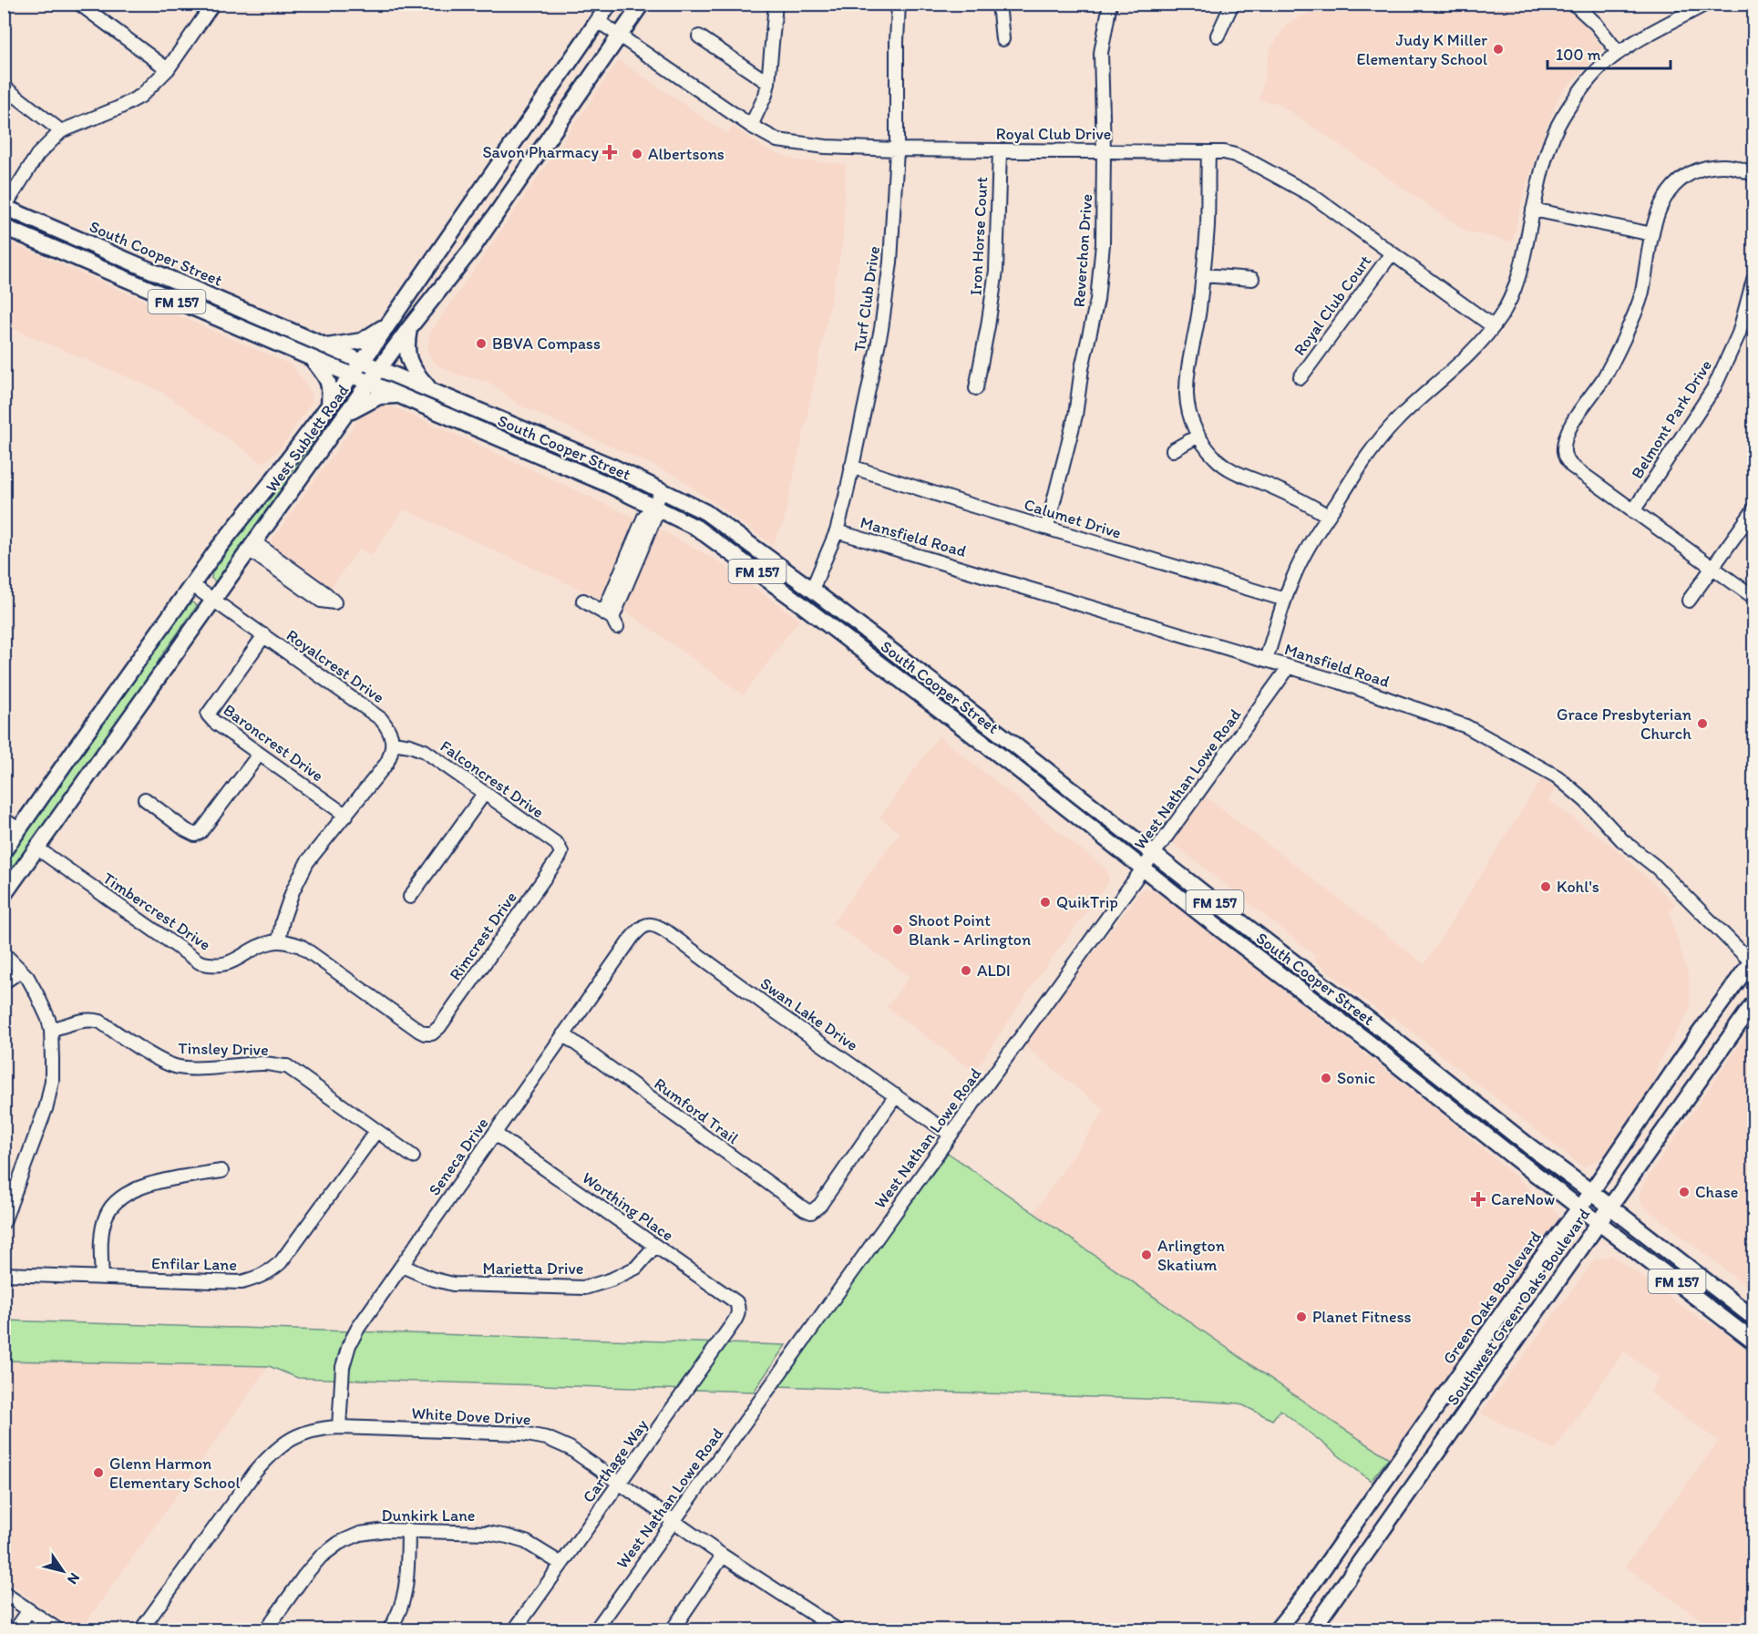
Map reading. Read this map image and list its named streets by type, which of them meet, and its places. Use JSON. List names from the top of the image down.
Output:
{
  "streets": {
    "main road": [
      "South Cooper Street",
      "FM 157",
      "West Sublett Road",
      "Green Oaks Boulevard",
      "Southwest Green Oaks Boulevard"
    ],
    "street": [
      "Royal Club Drive",
      "Iron Horse Court",
      "Reverchon Drive",
      "Turf Club Drive",
      "Royal Club Court",
      "Belmont Park Drive",
      "Calumet Drive",
      "Mansfield Road",
      "Royalcrest Drive",
      "Baroncrest Drive",
      "Falconcrest Drive",
      "West Nathan Lowe Road",
      "Timbercrest Drive",
      "Rimcrest Drive",
      "Swan Lake Drive",
      "Tinsley Drive",
      "Rumford Trail",
      "Seneca Drive",
      "Worthing Place",
      "Enfilar Lane",
      "Marietta Drive",
      "White Dove Drive",
      "Carthage Way",
      "Dunkirk Lane"
    ]
  },
  "crossings": [
    ["Royal Club Drive", "Iron Horse Court"],
    ["Royal Club Drive", "Reverchon Drive"],
    ["Royal Club Drive", "Turf Club Drive"],
    ["Royal Club Drive", "Royal Club Court"],
    ["Royal Club Drive", "West Sublett Road"],
    ["Reverchon Drive", "Calumet Drive"],
    ["South Cooper Street", "Turf Club Drive"],
    ["South Cooper Street", "West Sublett Road"],
    ["South Cooper Street", "West Nathan Lowe Road"],
    ["South Cooper Street", "Green Oaks Boulevard"],
    ["South Cooper Street", "Southwest Green Oaks Boulevard"],
    ["Turf Club Drive", "Calumet Drive"],
    ["Turf Club Drive", "Mansfield Road"],
    ["West Sublett Road", "Royalcrest Drive"],
    ["West Sublett Road", "Timbercrest Drive"],
    ["Mansfield Road", "West Nathan Lowe Road"],
    ["Mansfield Road", "Green Oaks Boulevard"],
    ["Royalcrest Drive", "Baroncrest Drive"],
    ["Royalcrest Drive", "Falconcrest Drive"],
    ["Falconcrest Drive", "Rimcrest Drive"],
    ["West Nathan Lowe Road", "Swan Lake Drive"],
    ["West Nathan Lowe Road", "White Dove Drive"],
    ["Timbercrest Drive", "Rimcrest Drive"],
    ["Swan Lake Drive", "Rumford Trail"],
    ["Swan Lake Drive", "Seneca Drive"],
    ["Tinsley Drive", "Enfilar Lane"],
    ["Rumford Trail", "Seneca Drive"],
    ["Seneca Drive", "Worthing Place"],
    ["Seneca Drive", "Marietta Drive"],
    ["Seneca Drive", "White Dove Drive"],
    ["Worthing Place", "Marietta Drive"],
    ["Worthing Place", "Carthage Way"],
    ["White Dove Drive", "Carthage Way"],
    ["Carthage Way", "Dunkirk Lane"]
  ],
  "places": {
    "other": [
      "Judy K Miller Elementary School",
      "Albertsons",
      "BBVA Compass",
      "Grace Presbyterian Church",
      "Kohl's",
      "QuikTrip",
      "Shoot Point Blank - Arlington",
      "ALDI",
      "Sonic",
      "Chase",
      "Arlington Skatium",
      "Planet Fitness",
      "Glenn Harmon Elementary School"
    ],
    "health": ["Savon Pharmacy", "CareNow"]
  },
  "scale_bar": "100 m",
  "north": "bottom right"
}
